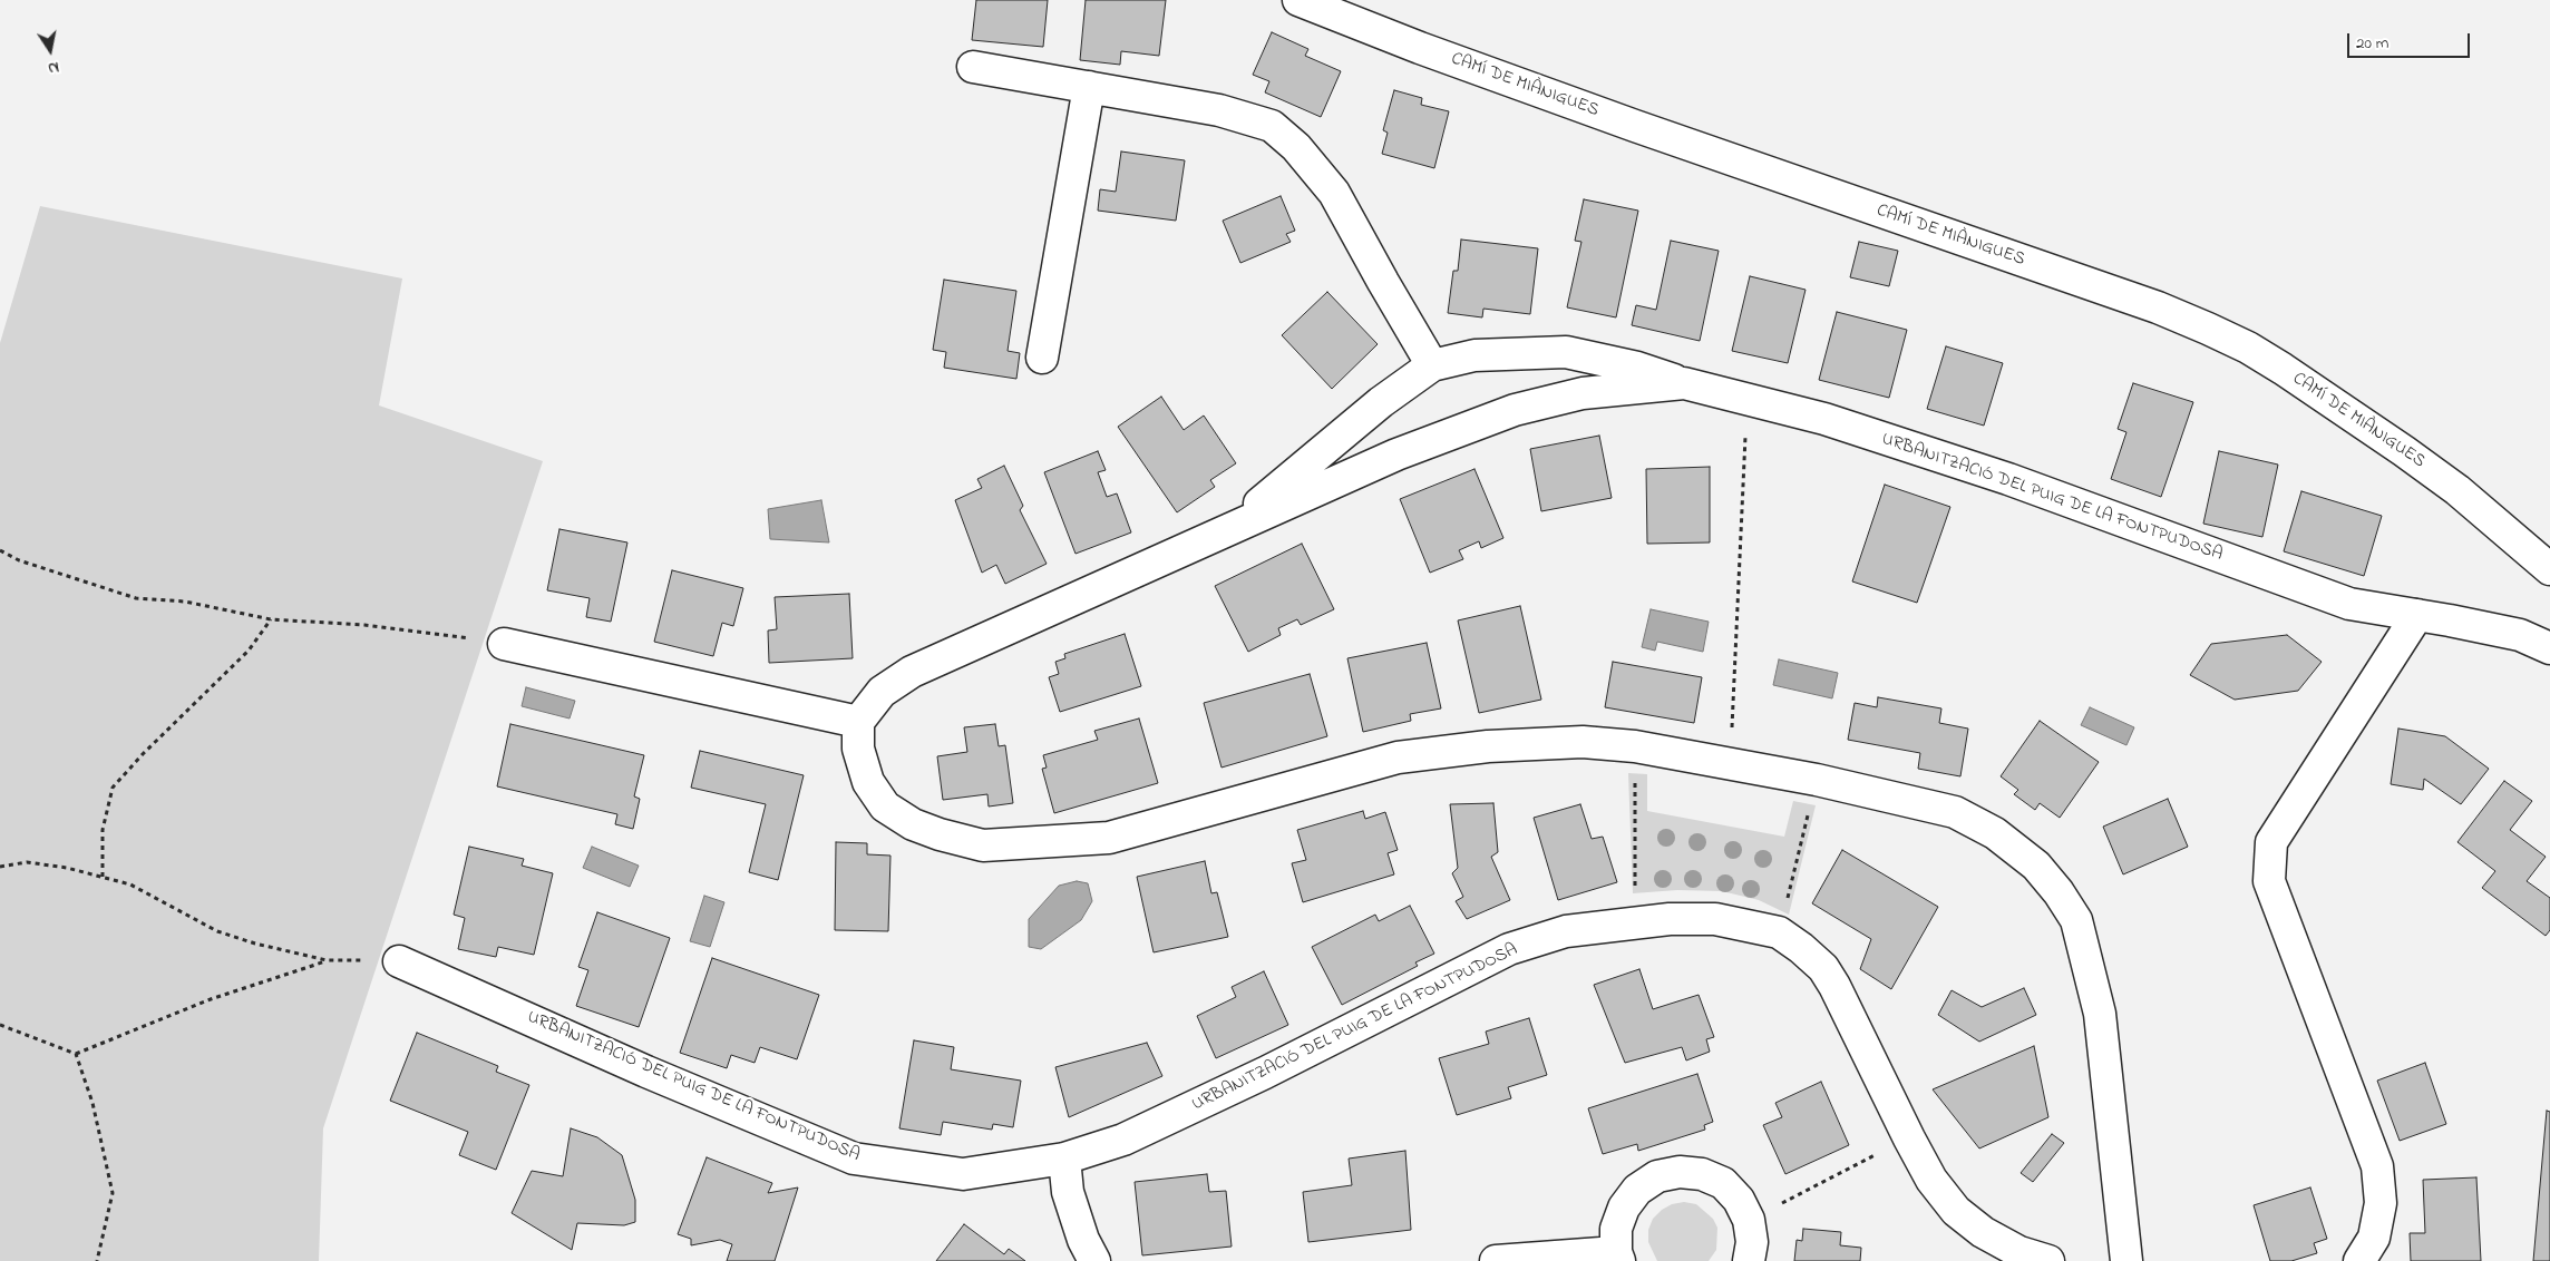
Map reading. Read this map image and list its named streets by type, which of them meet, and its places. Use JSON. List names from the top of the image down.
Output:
{
  "streets": {
    "street": ["CAMÍ DE MIÀNIGUES", "URBANITZACIÓ DEL PUIG DE LA FONTPUDOSA"]
  },
  "scale_bar": "20 m",
  "north": "bottom"
}
